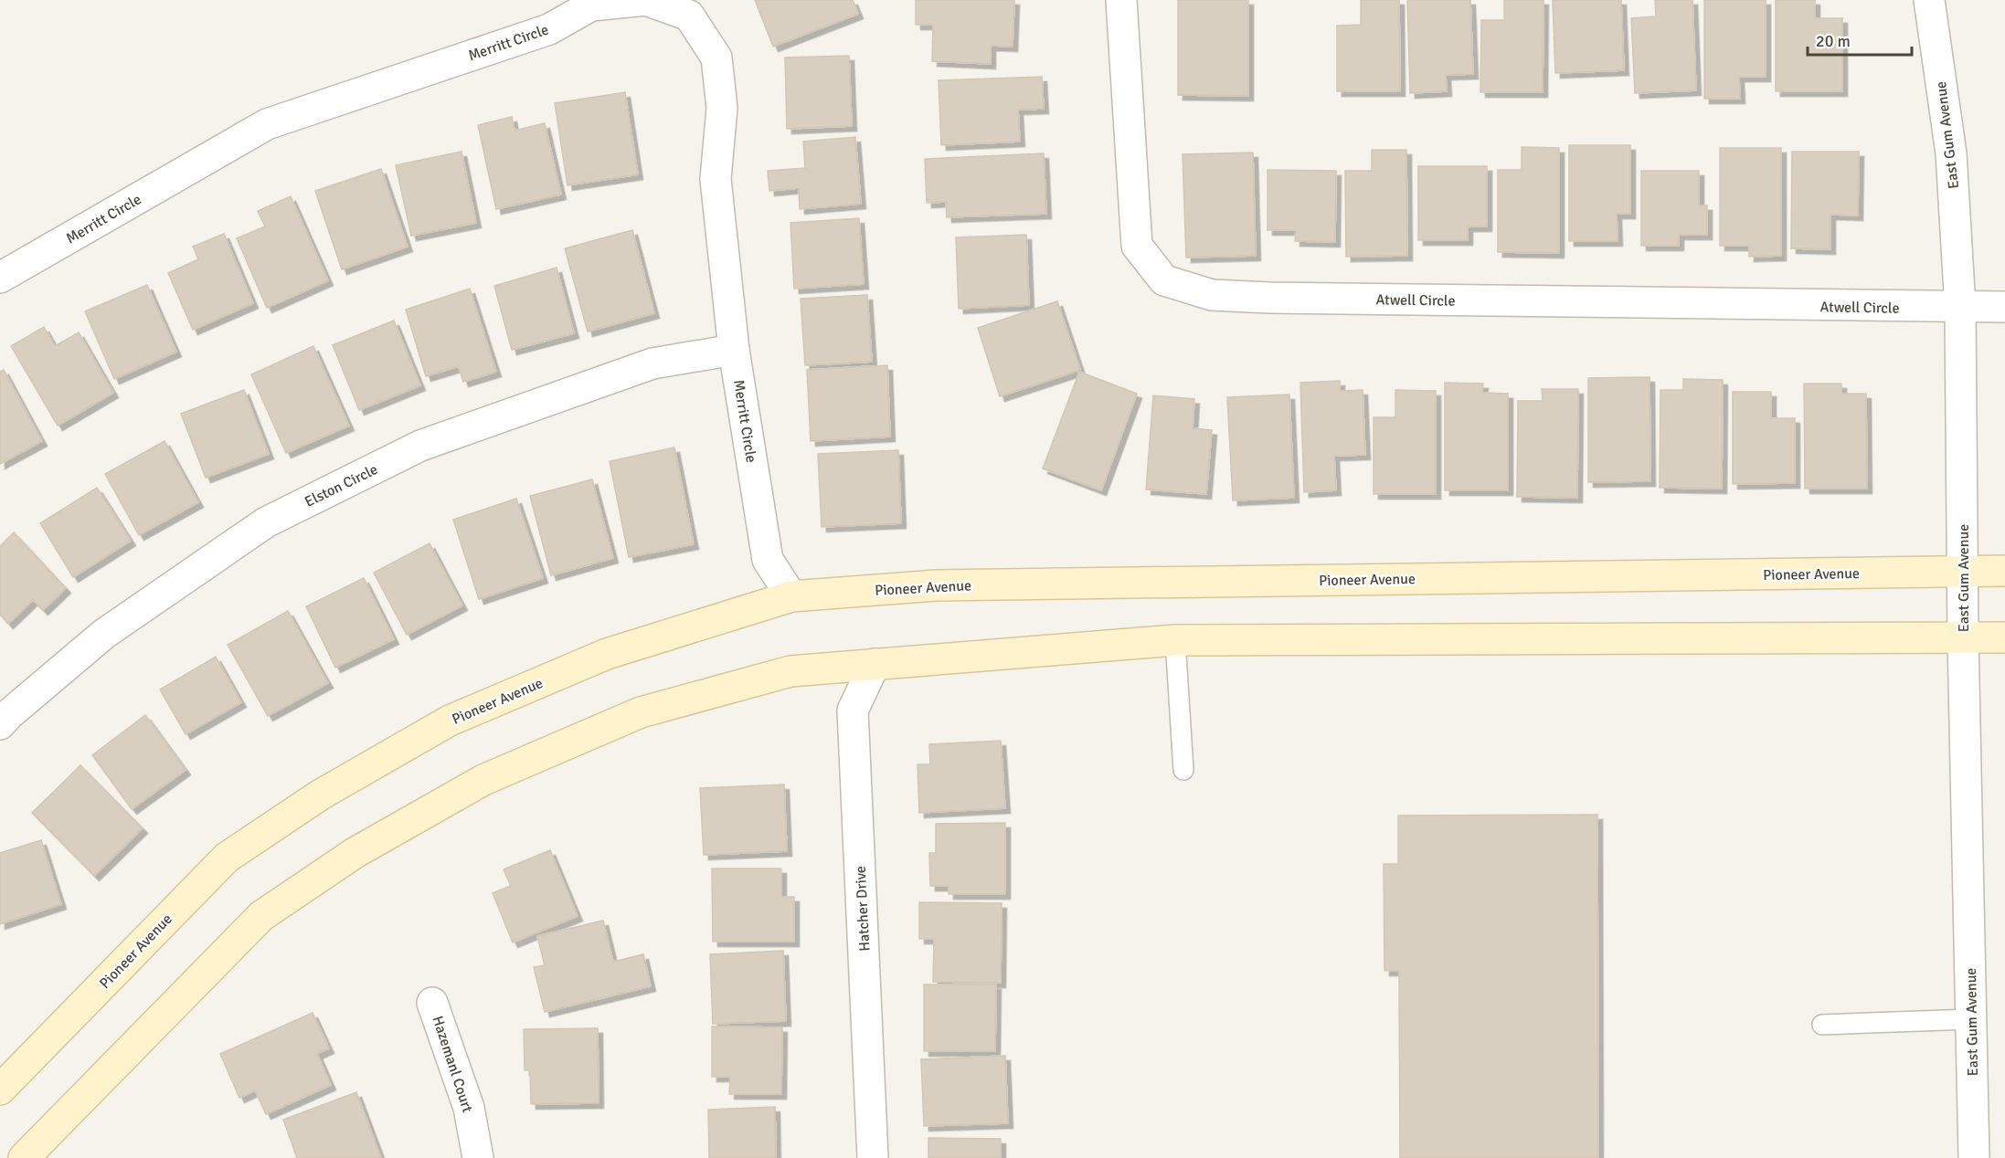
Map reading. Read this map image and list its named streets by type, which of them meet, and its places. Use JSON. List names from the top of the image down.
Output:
{
  "streets": {
    "main road": ["Pioneer Avenue"],
    "street": [
      "Merritt Circle",
      "East Gum Avenue",
      "Atwell Circle",
      "Elston Circle",
      "Hatcher Drive",
      "Hazemanl Court"
    ]
  },
  "crossings": [
    ["Merritt Circle", "Elston Circle"],
    ["Merritt Circle", "Pioneer Avenue"],
    ["East Gum Avenue", "Atwell Circle"],
    ["East Gum Avenue", "Pioneer Avenue"]
  ],
  "scale_bar": "20 m"
}
